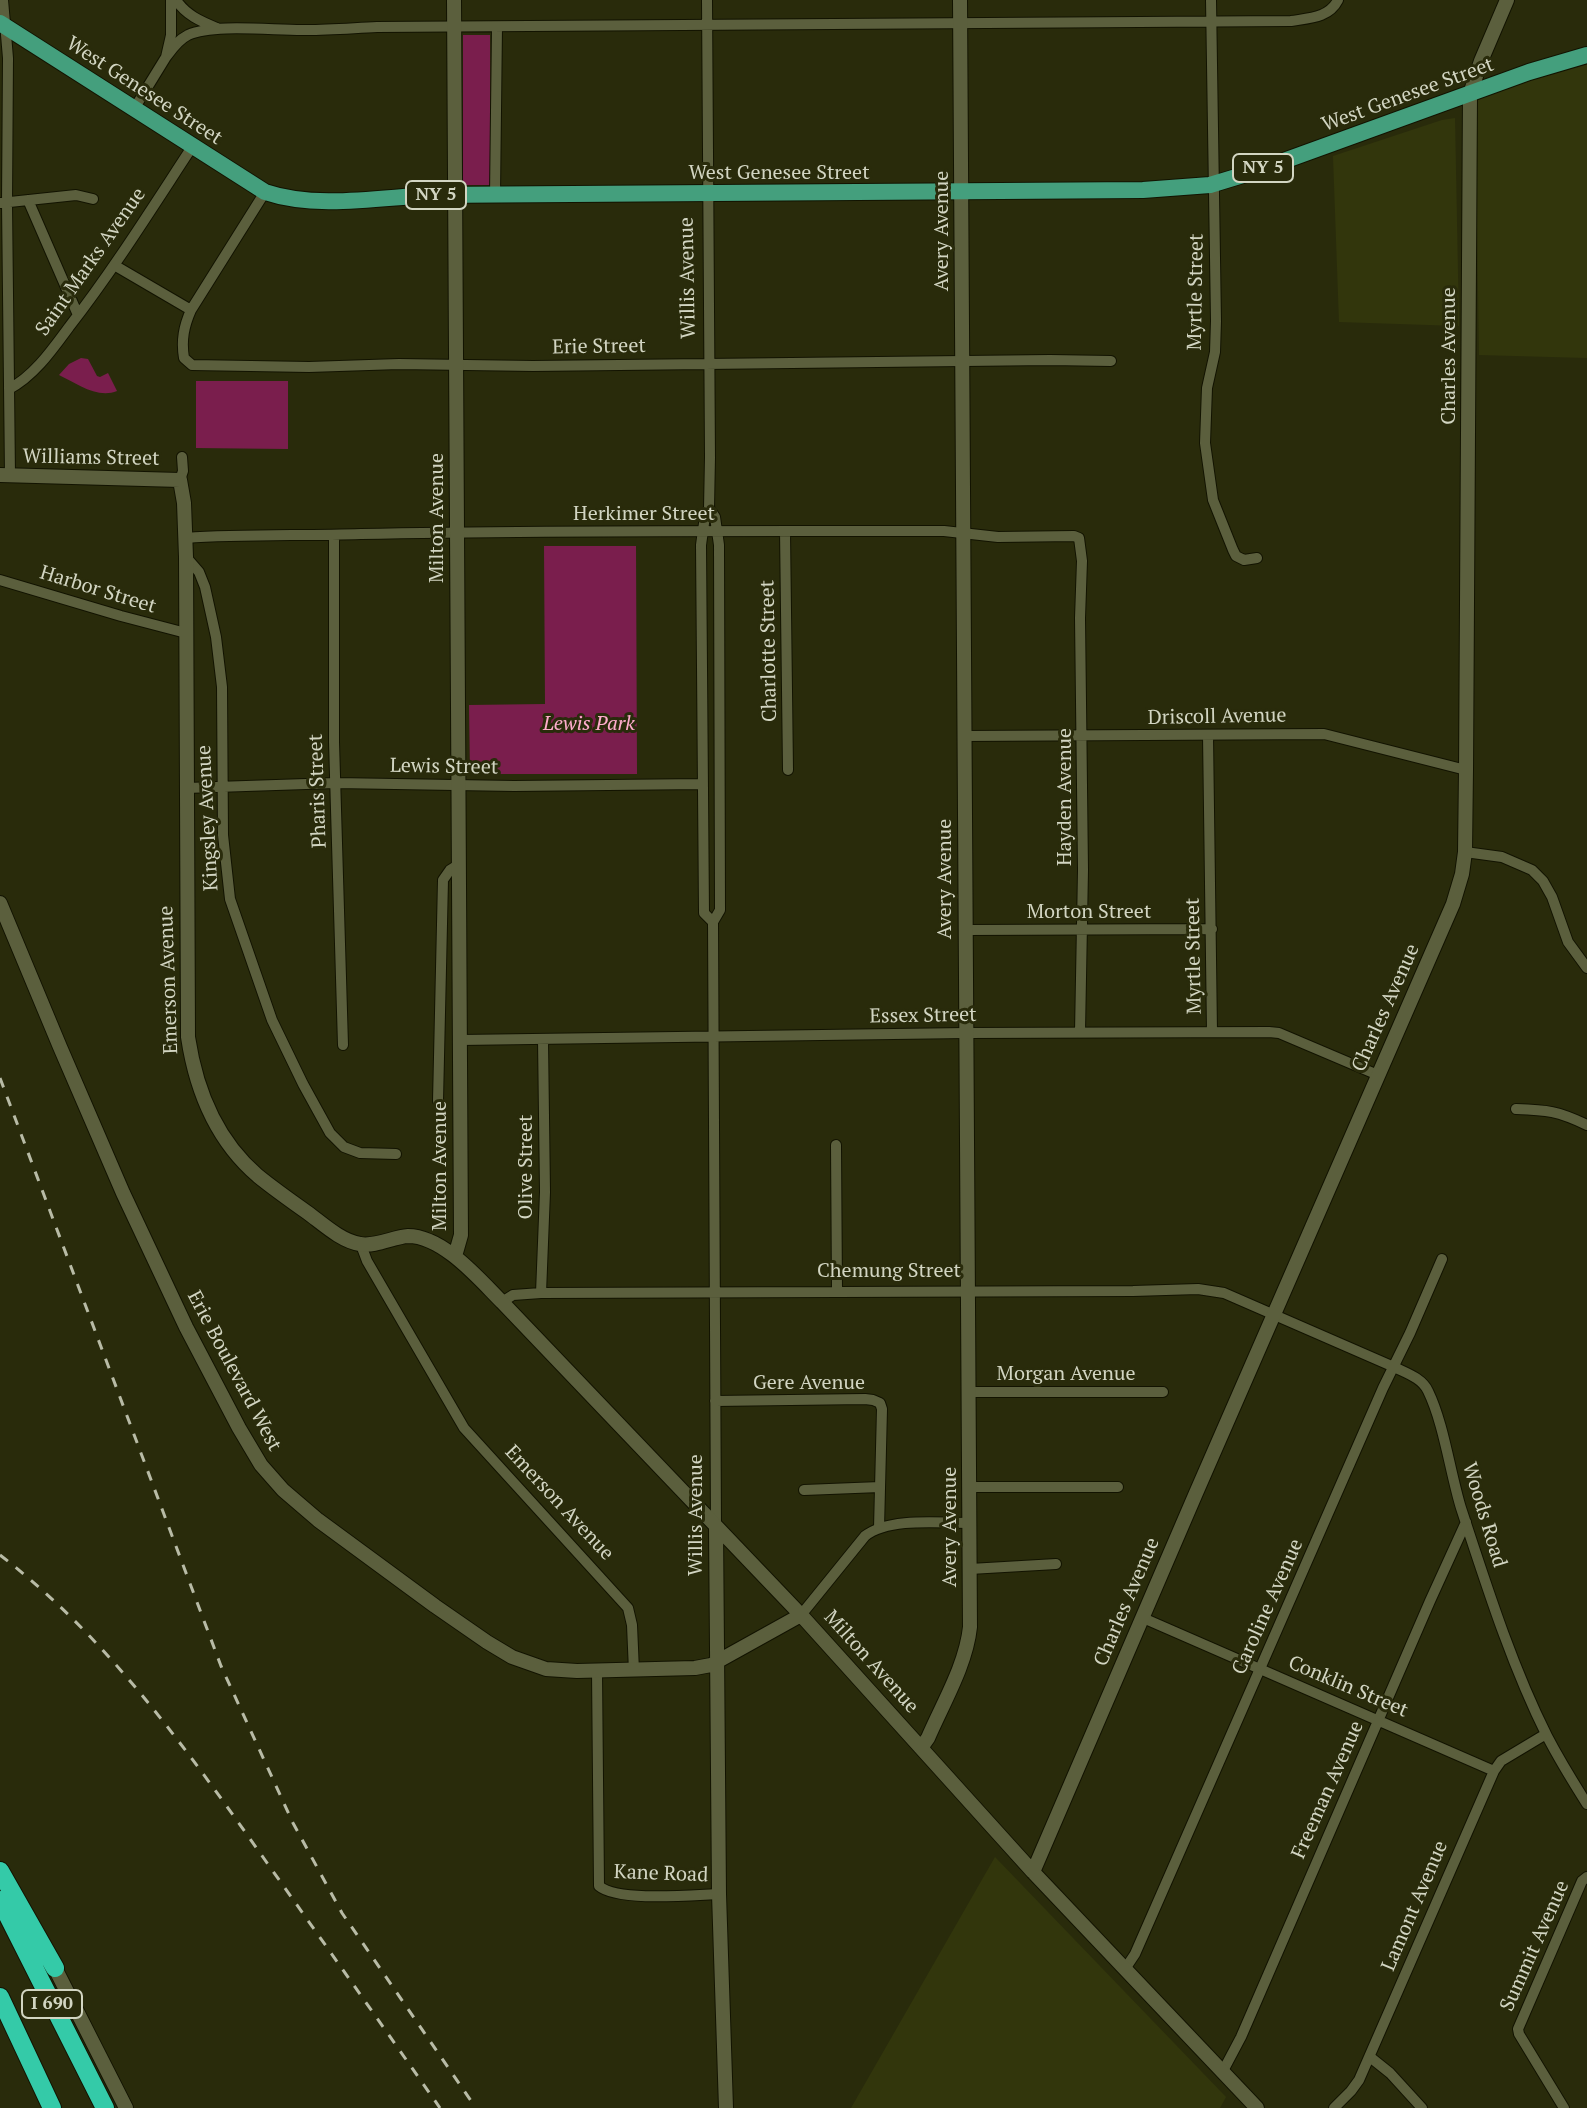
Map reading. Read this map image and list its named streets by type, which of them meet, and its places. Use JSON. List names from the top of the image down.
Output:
{
  "streets": {
    "highway": ["I 690"],
    "main road": ["West Genesee Street", "NY 5"],
    "street": [
      "Avery Avenue",
      "Saint Marks Avenue",
      "Willis Avenue",
      "Myrtle Street",
      "Erie Street",
      "Charles Avenue",
      "Williams Street",
      "Herkimer Street",
      "Milton Avenue",
      "Harbor Street",
      "Charlotte Street",
      "Driscoll Avenue",
      "Lewis Street",
      "Pharis Street",
      "Hayden Avenue",
      "Kingsley Avenue",
      "Morton Street",
      "Emerson Avenue",
      "Essex Street",
      "Olive Street",
      "Chemung Street",
      "Erie Boulevard West",
      "Morgan Avenue",
      "Gere Avenue",
      "Woods Road",
      "Caroline Avenue",
      "Conklin Street",
      "Freeman Avenue",
      "Kane Road",
      "Lamont Avenue",
      "Summit Avenue"
    ]
  },
  "crossings": [
    ["West Genesee Street", "Avery Avenue"],
    ["West Genesee Street", "Saint Marks Avenue"],
    ["West Genesee Street", "Willis Avenue"],
    ["West Genesee Street", "Myrtle Street"],
    ["West Genesee Street", "Charles Avenue"],
    ["West Genesee Street", "Milton Avenue"],
    ["Avery Avenue", "Erie Street"],
    ["Avery Avenue", "Herkimer Street"],
    ["Avery Avenue", "Milton Avenue"],
    ["Avery Avenue", "Driscoll Avenue"],
    ["Avery Avenue", "Morton Street"],
    ["Avery Avenue", "Essex Street"],
    ["Avery Avenue", "Chemung Street"],
    ["Avery Avenue", "Morgan Avenue"],
    ["Willis Avenue", "Erie Street"],
    ["Willis Avenue", "Herkimer Street"],
    ["Willis Avenue", "Milton Avenue"],
    ["Willis Avenue", "Lewis Street"],
    ["Willis Avenue", "Essex Street"],
    ["Willis Avenue", "Chemung Street"],
    ["Willis Avenue", "Erie Boulevard West"],
    ["Willis Avenue", "Gere Avenue"],
    ["Willis Avenue", "Kane Road"],
    ["Myrtle Street", "Driscoll Avenue"],
    ["Myrtle Street", "Morton Street"],
    ["Myrtle Street", "Essex Street"],
    ["Erie Street", "Milton Avenue"],
    ["Charles Avenue", "Milton Avenue"],
    ["Charles Avenue", "Driscoll Avenue"],
    ["Charles Avenue", "Essex Street"],
    ["Charles Avenue", "Chemung Street"],
    ["Charles Avenue", "Woods Road"],
    ["Charles Avenue", "Conklin Street"],
    ["Williams Street", "Emerson Avenue"],
    ["Herkimer Street", "Milton Avenue"],
    ["Herkimer Street", "Charlotte Street"],
    ["Herkimer Street", "Pharis Street"],
    ["Herkimer Street", "Hayden Avenue"],
    ["Herkimer Street", "Emerson Avenue"],
    ["Milton Avenue", "Lewis Street"],
    ["Milton Avenue", "Essex Street"],
    ["Milton Avenue", "Chemung Street"],
    ["Milton Avenue", "Erie Boulevard West"],
    ["Milton Avenue", "Caroline Avenue"],
    ["Milton Avenue", "Freeman Avenue"],
    ["Harbor Street", "Emerson Avenue"],
    ["Driscoll Avenue", "Hayden Avenue"],
    ["Lewis Street", "Pharis Street"],
    ["Lewis Street", "Kingsley Avenue"],
    ["Lewis Street", "Emerson Avenue"],
    ["Hayden Avenue", "Morton Street"],
    ["Hayden Avenue", "Essex Street"],
    ["Kingsley Avenue", "Emerson Avenue"],
    ["Emerson Avenue", "Erie Boulevard West"],
    ["Essex Street", "Olive Street"],
    ["Olive Street", "Chemung Street"],
    ["Chemung Street", "Woods Road"],
    ["Erie Boulevard West", "Kane Road"],
    ["Woods Road", "Caroline Avenue"],
    ["Woods Road", "Freeman Avenue"],
    ["Woods Road", "Lamont Avenue"],
    ["Caroline Avenue", "Conklin Street"],
    ["Conklin Street", "Freeman Avenue"],
    ["Conklin Street", "Lamont Avenue"]
  ],
  "parks": ["Lewis Park"]
}
